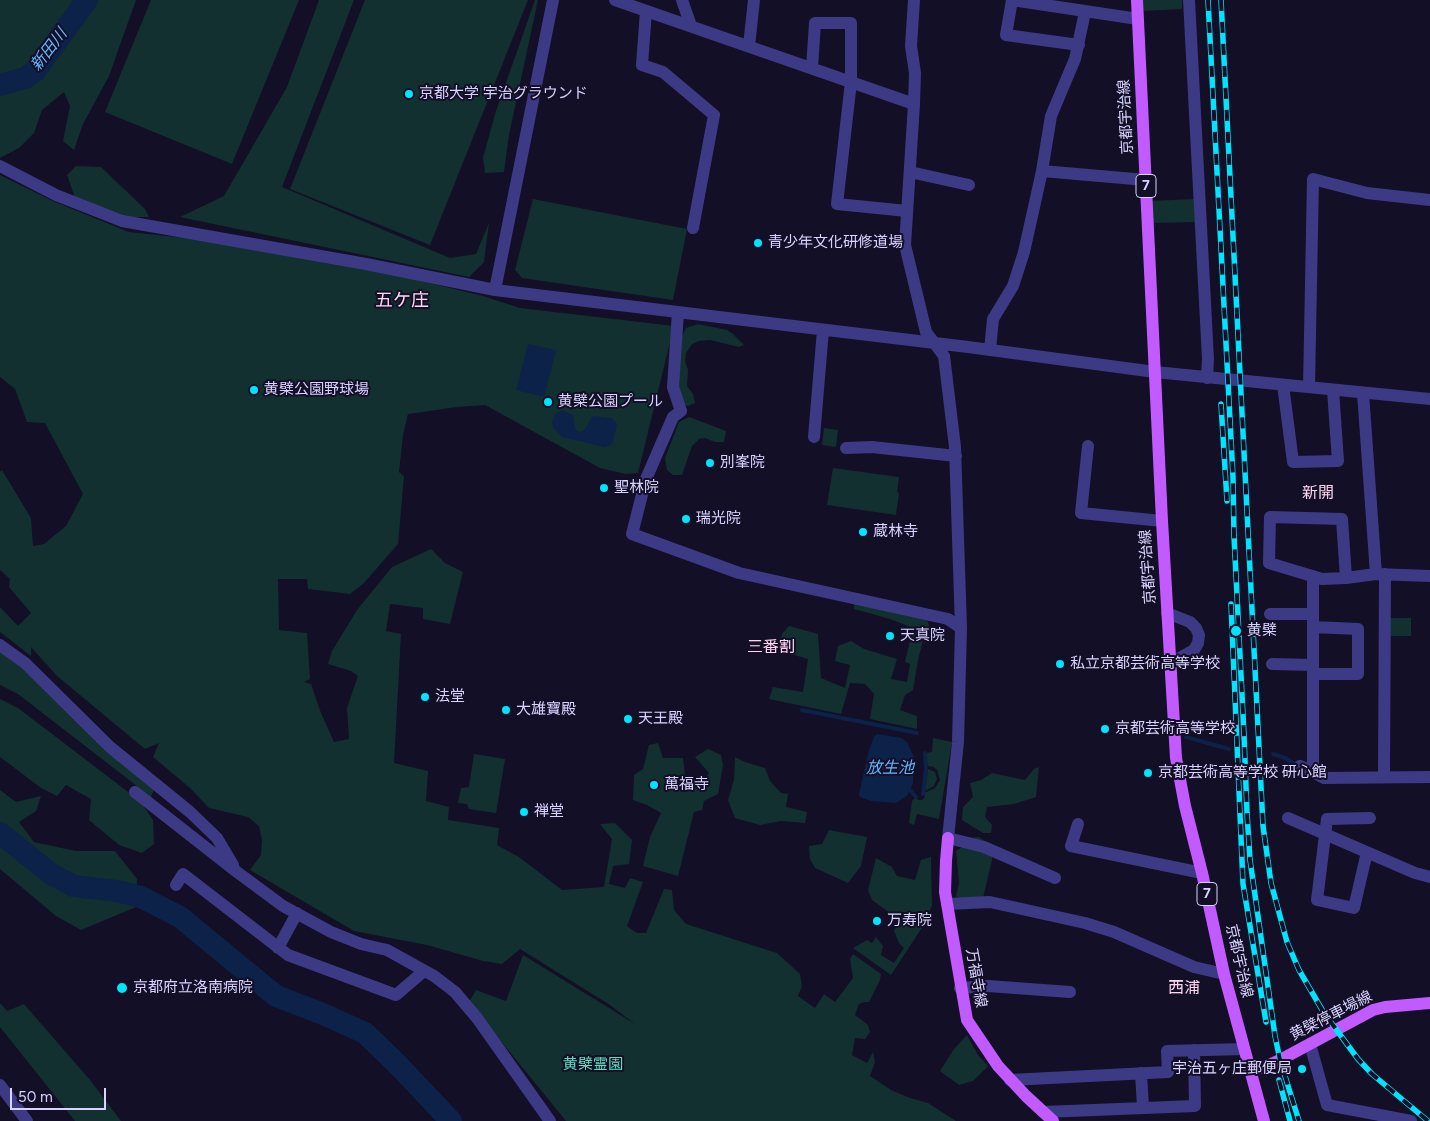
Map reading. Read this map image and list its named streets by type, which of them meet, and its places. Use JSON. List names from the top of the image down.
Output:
{
  "streets": {
    "main road": [
      "京都宇治線",
      "7",
      "万福寺線",
      "黄檗停車場線"
    ]
  },
  "crossings": [
    ["京都宇治線", "黄檗停車場線"]
  ],
  "districts": [
    "五ケ庄",
    "新開",
    "三番割",
    "西浦"
  ],
  "water": ["新田川", "放生池"],
  "parks": ["黄檗霊園"],
  "places": [
    "京都大学 宇治グラウンド",
    "青少年文化研修道場",
    "黄檗公園野球場",
    "黄檗公園プール",
    "別峯院",
    "聖林院",
    "瑞光院",
    "蔵林寺",
    "黄檗",
    "天真院",
    "私立京都芸術高等学校",
    "法堂",
    "大雄寶殿",
    "天王殿",
    "京都芸術高等学校",
    "京都芸術高等学校 研心館",
    "萬福寺",
    "禅堂",
    "万寿院",
    "京都府立洛南病院",
    "宇治五ヶ庄郵便局"
  ],
  "scale_bar": "50 m"
}
